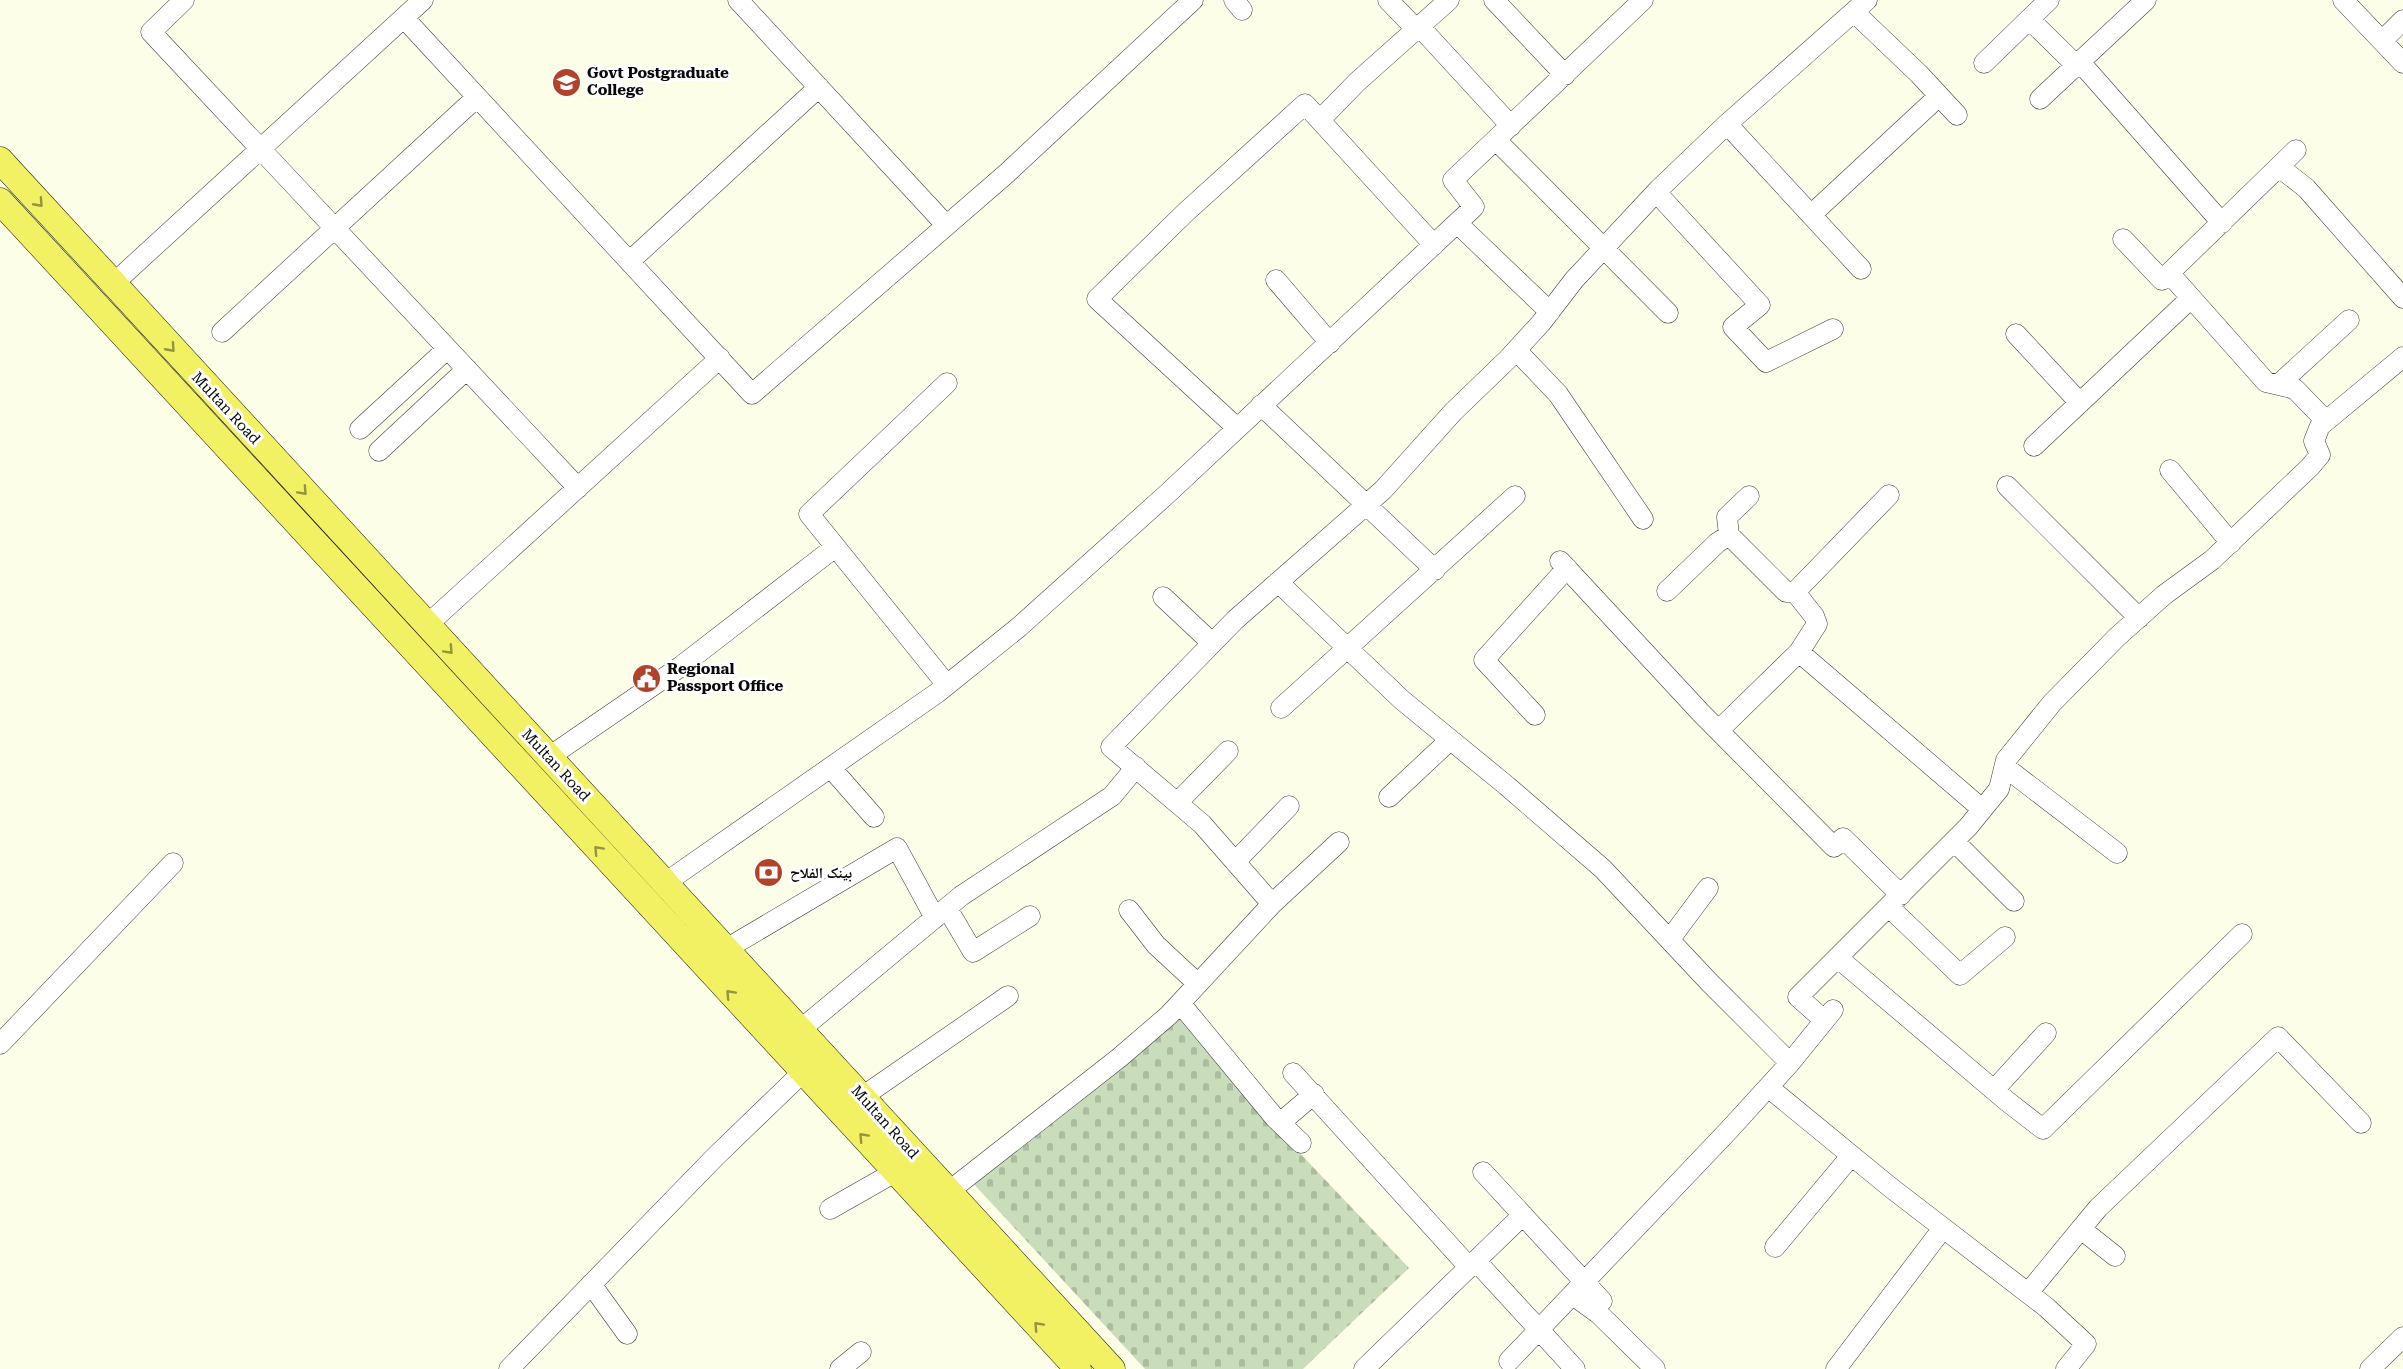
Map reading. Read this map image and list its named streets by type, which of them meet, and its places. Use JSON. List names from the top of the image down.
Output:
{
  "streets": {
    "main road": ["Multan Road"]
  },
  "places": {
    "school or university": ["Govt Postgraduate College"],
    "public building": ["Regional Passport Office"],
    "bank": ["بینک الفلاح"]
  }
}
